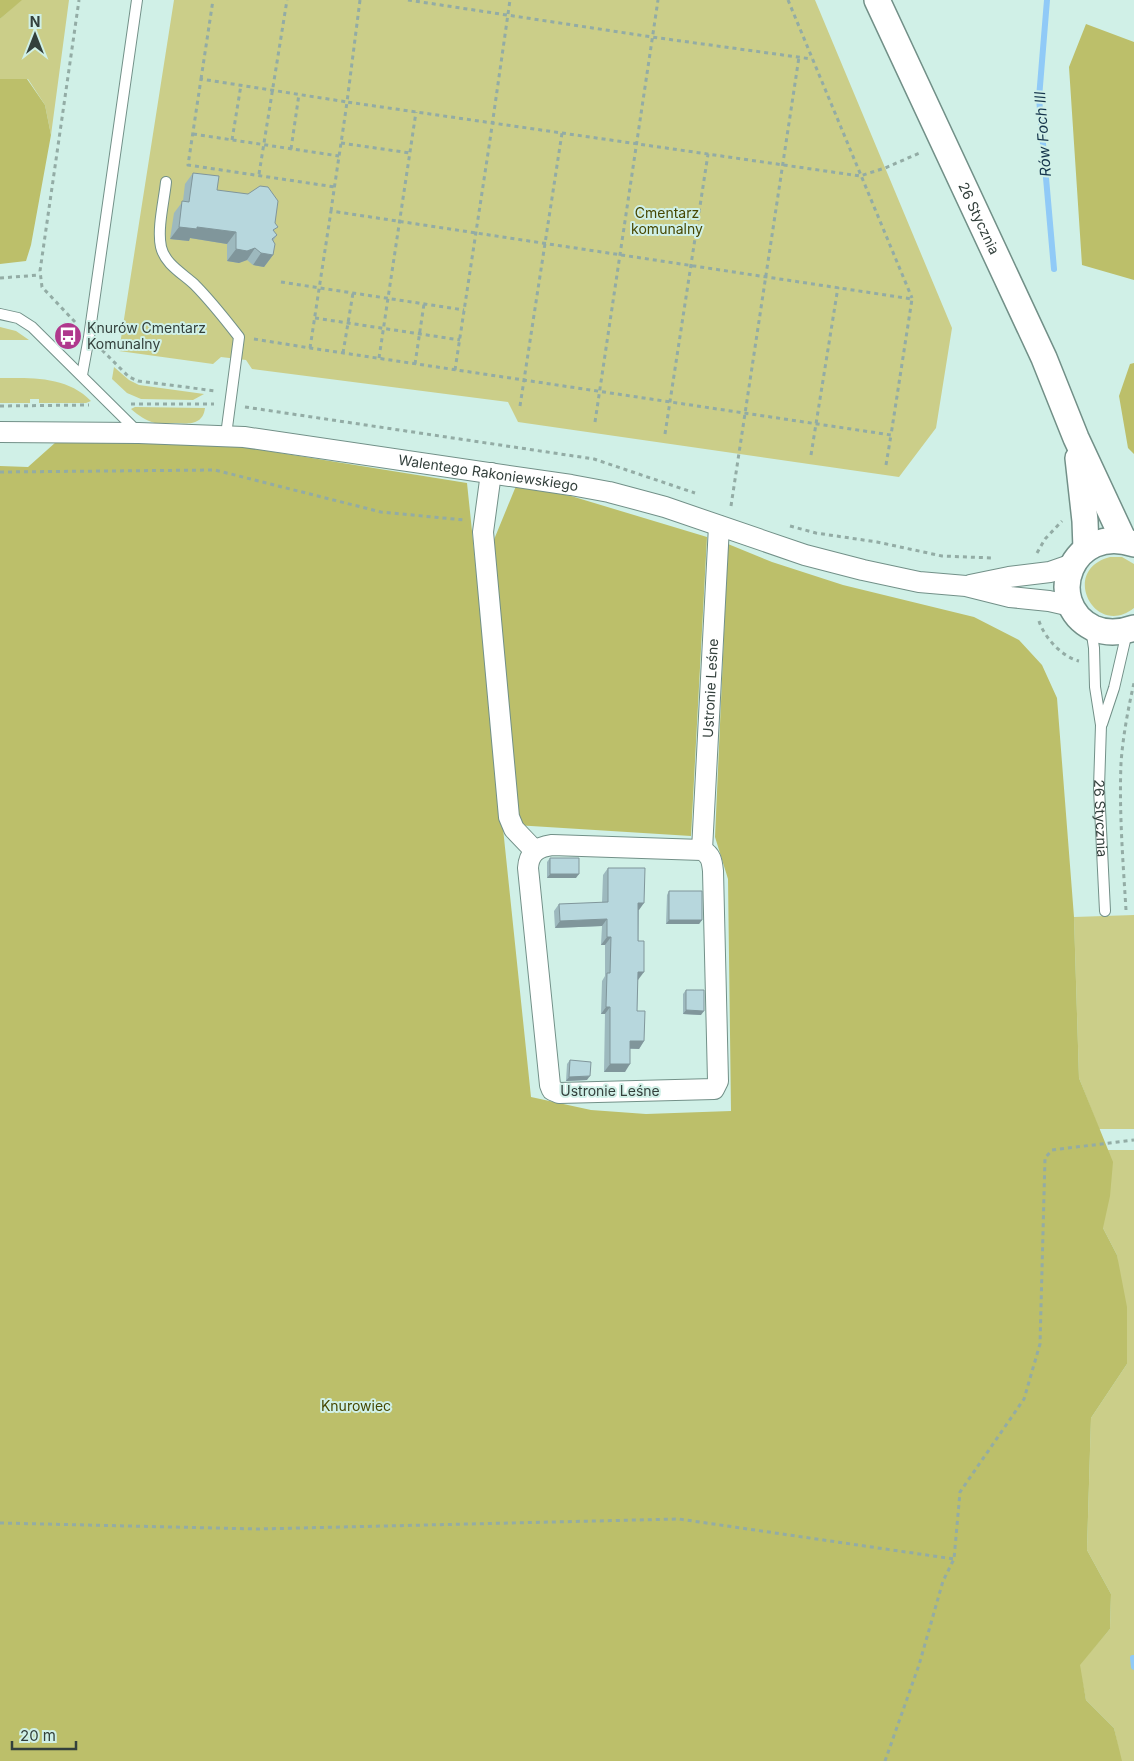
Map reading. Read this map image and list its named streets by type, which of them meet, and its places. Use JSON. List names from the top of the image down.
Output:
{
  "streets": {
    "street": ["26 Stycznia", "Walentego Rakoniewskiego", "Ustronie Leśne"]
  },
  "crossings": [
    ["26 Stycznia", "Walentego Rakoniewskiego"],
    ["Walentego Rakoniewskiego", "Ustronie Leśne"]
  ],
  "water": ["Rów Foch III"],
  "parks": ["Cmentarz komunalny", "Knurowiec"],
  "places": {
    "bus stop": ["Knurów Cmentarz Komunalny"]
  },
  "scale_bar": "20 m",
  "north": "top"
}
